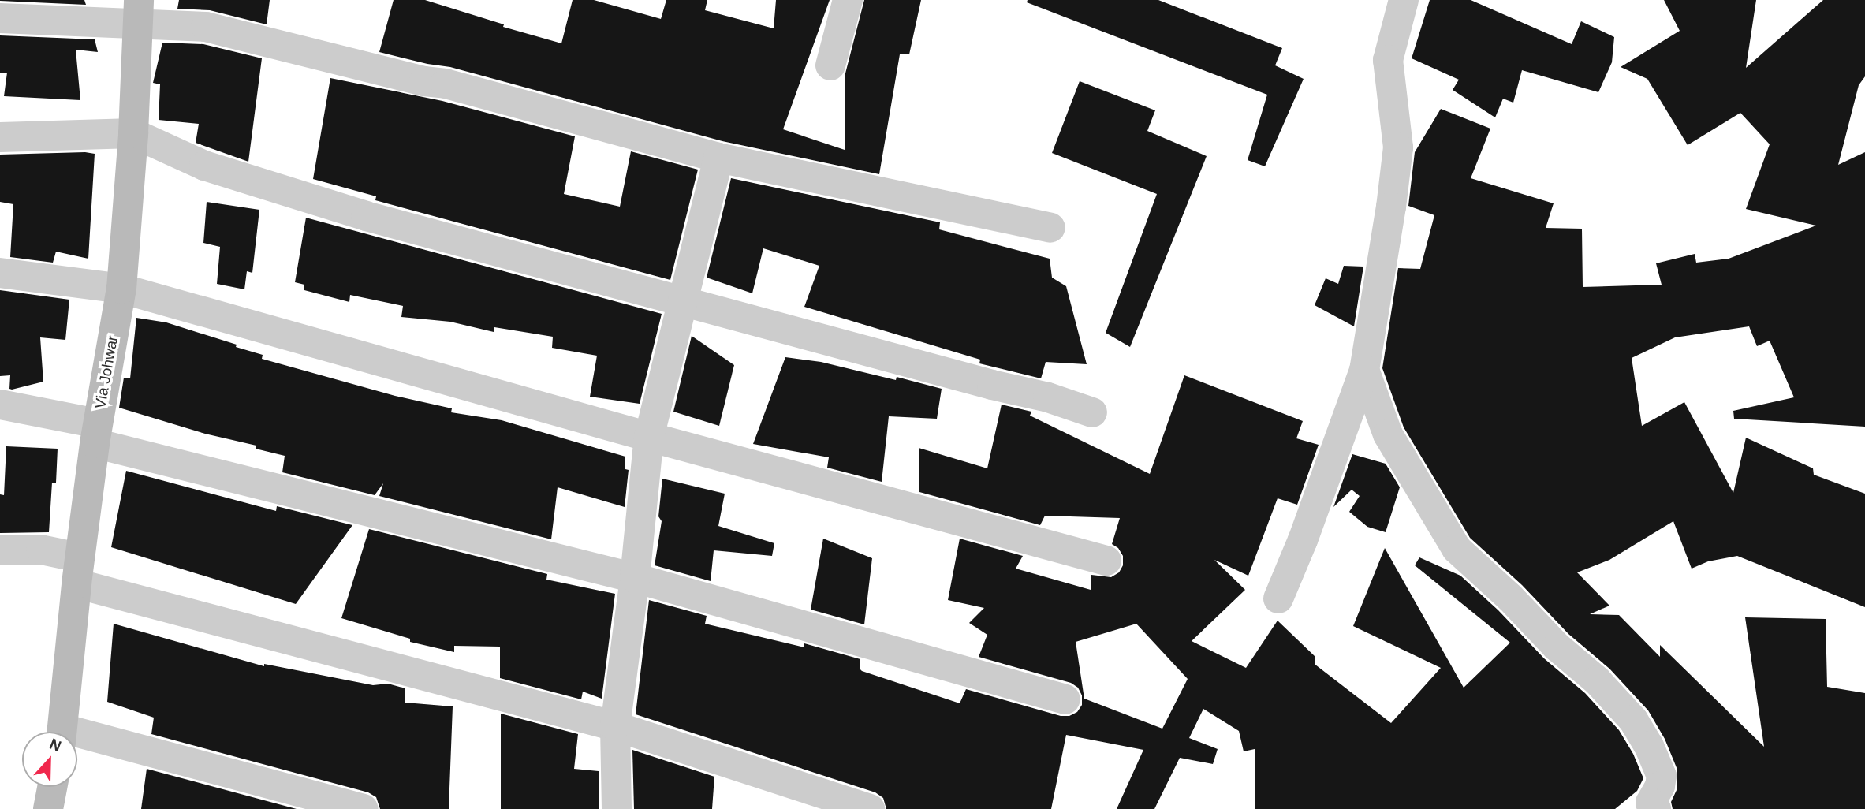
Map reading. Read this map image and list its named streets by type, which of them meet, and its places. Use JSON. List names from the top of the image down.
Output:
{
  "streets": {
    "street": ["Via Johwar"]
  },
  "north": "top"
}
